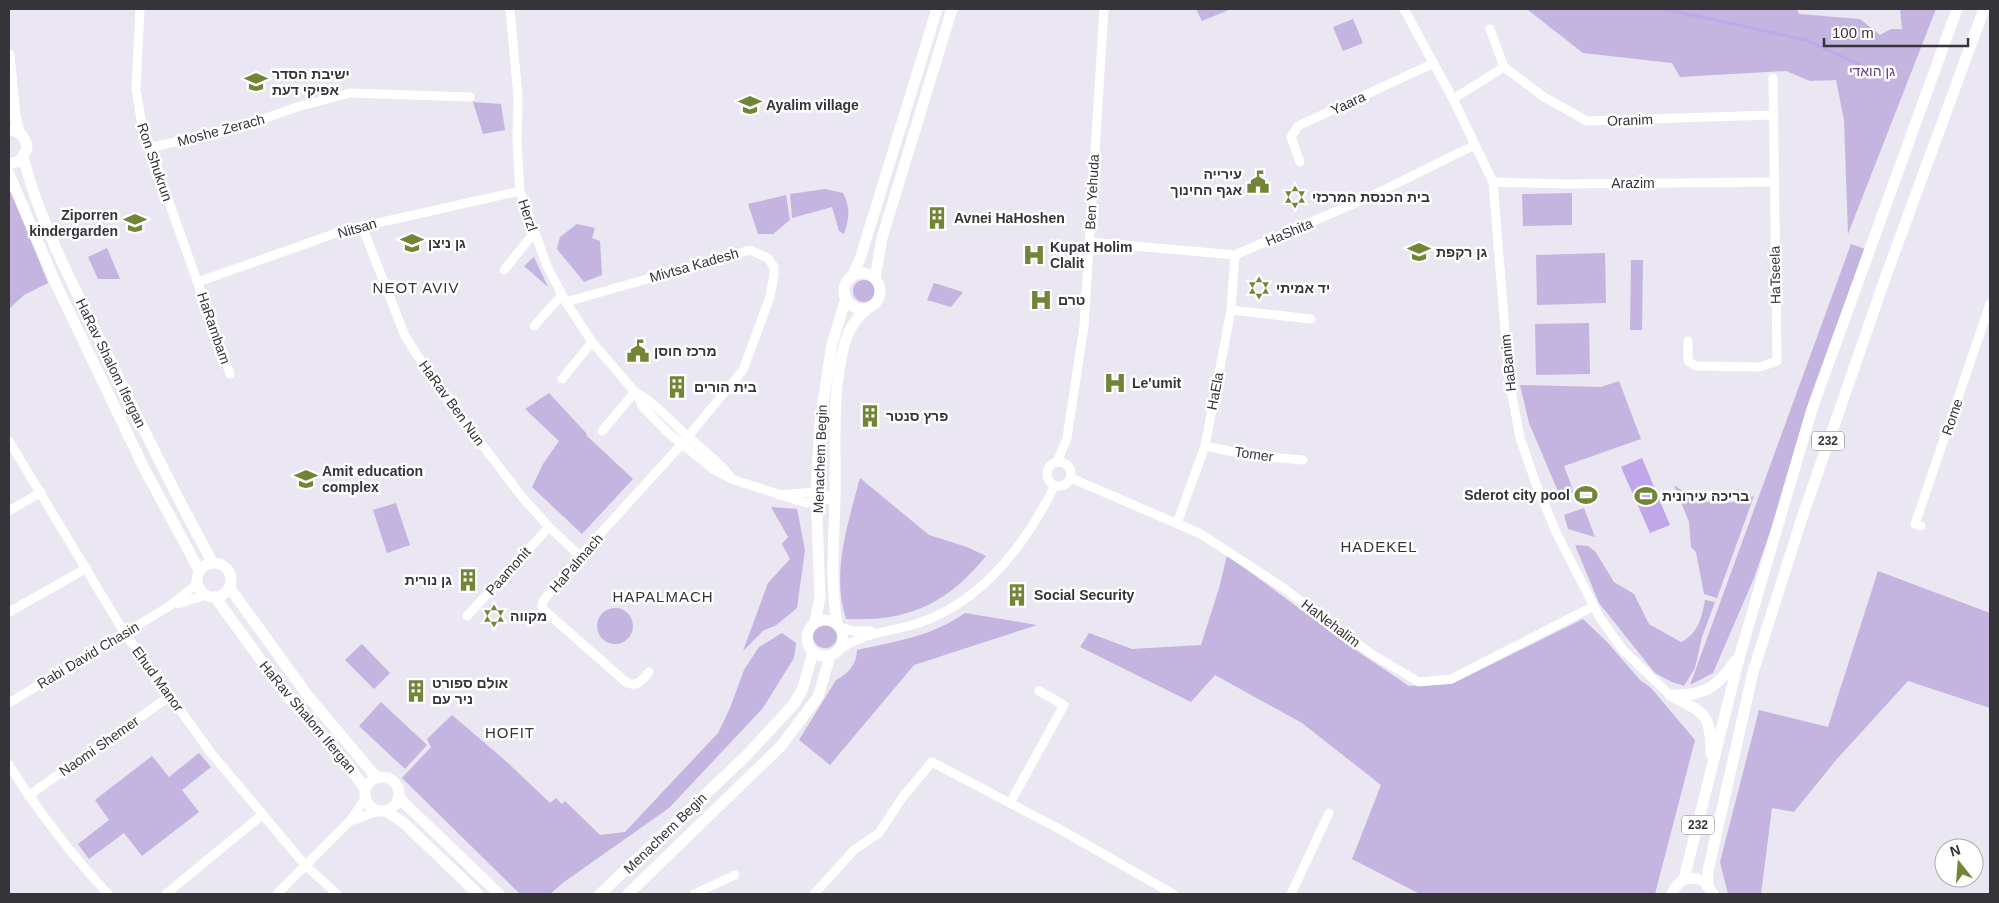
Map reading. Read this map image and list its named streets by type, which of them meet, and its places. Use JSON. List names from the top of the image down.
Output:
{
  "streets": {
    "main road": ["HaRav Shalom Ifergan", "232", "Menachem Begin"],
    "street": [
      "Yaara",
      "Oranim",
      "Moshe Zerach",
      "Ron Shukrun",
      "Arazim",
      "Ben Yehuda",
      "Herzl",
      "Nitsan",
      "HaShita",
      "Mivtsa Kadesh",
      "HaTseela",
      "HaRambam",
      "HaBanim",
      "HaEla",
      "HaRav Ben Nun",
      "Rome",
      "Tomer",
      "HaPalmach",
      "Paamonit",
      "HaNehalim",
      "Rabi David Chasin",
      "Ehud Manor",
      "Naomi Shemer"
    ]
  },
  "crossings": [
    ["Yaara", "HaBanim"],
    ["Oranim", "HaTseela"],
    ["Moshe Zerach", "Ron Shukrun"],
    ["Ron Shukrun", "Nitsan"],
    ["Ron Shukrun", "HaRambam"],
    ["Arazim", "HaTseela"],
    ["Arazim", "HaBanim"],
    ["Ben Yehuda", "HaShita"],
    ["Ben Yehuda", "HaNehalim"],
    ["Herzl", "Nitsan"],
    ["Herzl", "Mivtsa Kadesh"],
    ["Herzl", "Menachem Begin"],
    ["Herzl", "HaPalmach"],
    ["Nitsan", "HaRambam"],
    ["Nitsan", "HaRav Ben Nun"],
    ["HaShita", "HaBanim"],
    ["HaShita", "HaEla"],
    ["Mivtsa Kadesh", "HaPalmach"],
    ["HaRav Shalom Ifergan", "Rabi David Chasin"],
    ["HaBanim", "HaNehalim"],
    ["HaEla", "Tomer"],
    ["HaEla", "HaNehalim"],
    ["HaRav Ben Nun", "HaPalmach"],
    ["HaRav Ben Nun", "Paamonit"],
    ["Rabi David Chasin", "Ehud Manor"],
    ["Ehud Manor", "Naomi Shemer"]
  ],
  "districts": [
    "NEOT AVIV",
    "HADEKEL",
    "HAPALMACH",
    "HOFIT"
  ],
  "parks": ["גן הואדי"],
  "places": {
    "school or university": [
      "ישיבת הסדר אפיקי דעת",
      "Ayalim village",
      "Ziporren kindergarden",
      "גן ניצן",
      "גן רקפת",
      "Amit education complex"
    ],
    "public building": ["עירייה אגף החינוך", "מרכז חוסן"],
    "synagogue": ["בית הכנסת המרכזי", "יד אמיתי", "מקווה"],
    "building": [
      "Avnei HaHoshen",
      "בית הורים",
      "פרץ סנטר",
      "גן נורית",
      "Social Security",
      "אולם ספורט ניר עם"
    ],
    "hospital": ["Kupat Holim Clalit", "טרם", "Le'umit"],
    "sports": ["Sderot city pool", "בריכה עירונית"]
  },
  "scale_bar": "100 m",
  "north": "top"
}
